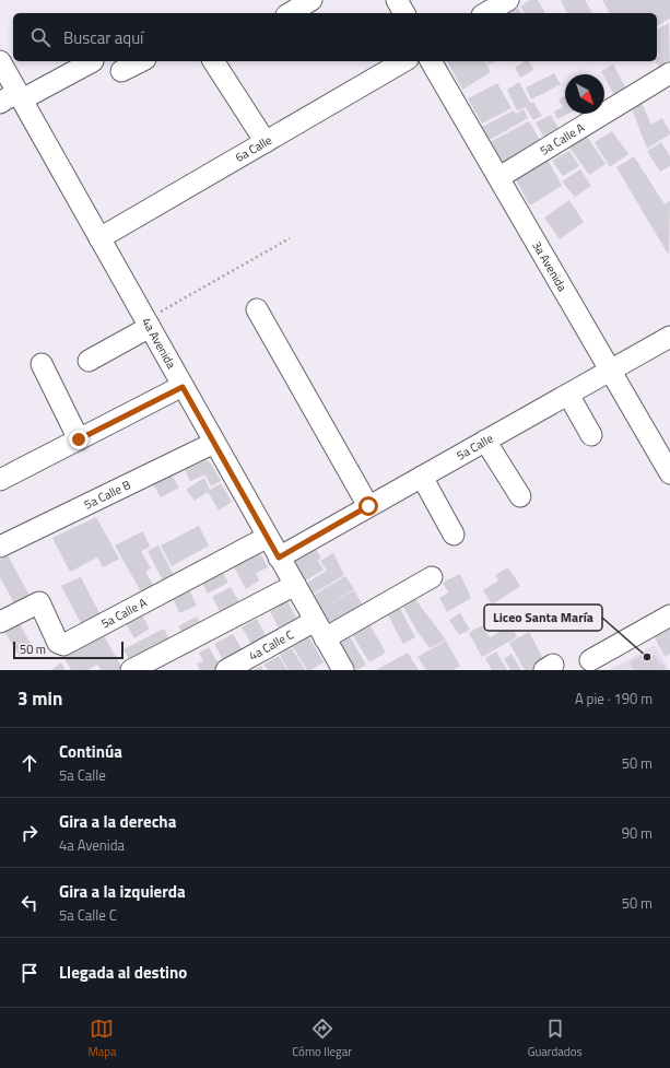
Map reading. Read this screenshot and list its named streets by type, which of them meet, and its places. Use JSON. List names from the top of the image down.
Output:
{
  "streets": {
    "street": [
      "5a Calle A",
      "6a Calle",
      "3a Avenida",
      "4a Avenida",
      "5a Calle",
      "5a Calle B",
      "4a Calle C"
    ]
  },
  "crossings": [
    ["5a Calle A", "3a Avenida"],
    ["5a Calle A", "4a Avenida"],
    ["6a Calle", "4a Avenida"],
    ["3a Avenida", "5a Calle"],
    ["4a Avenida", "5a Calle"],
    ["4a Avenida", "5a Calle B"],
    ["4a Avenida", "4a Calle C"]
  ],
  "places": ["Liceo Santa María"],
  "scale_bar": "50 m",
  "north": "bottom right",
  "page": {
    "search": "Buscar aquí",
    "scale": "50 m",
    "heading": ["3 min", "A pie · 190 m"],
    "list": [
      ["Continúa", "5a Calle", "50 m"],
      ["Gira a la derecha", "4a Avenida", "90 m"],
      ["Gira a la izquierda", "5a Calle C", "50 m"],
      "Llegada al destino"
    ],
    "nav": ["Mapa", "Cómo llegar", "Guardados"]
  }
}
